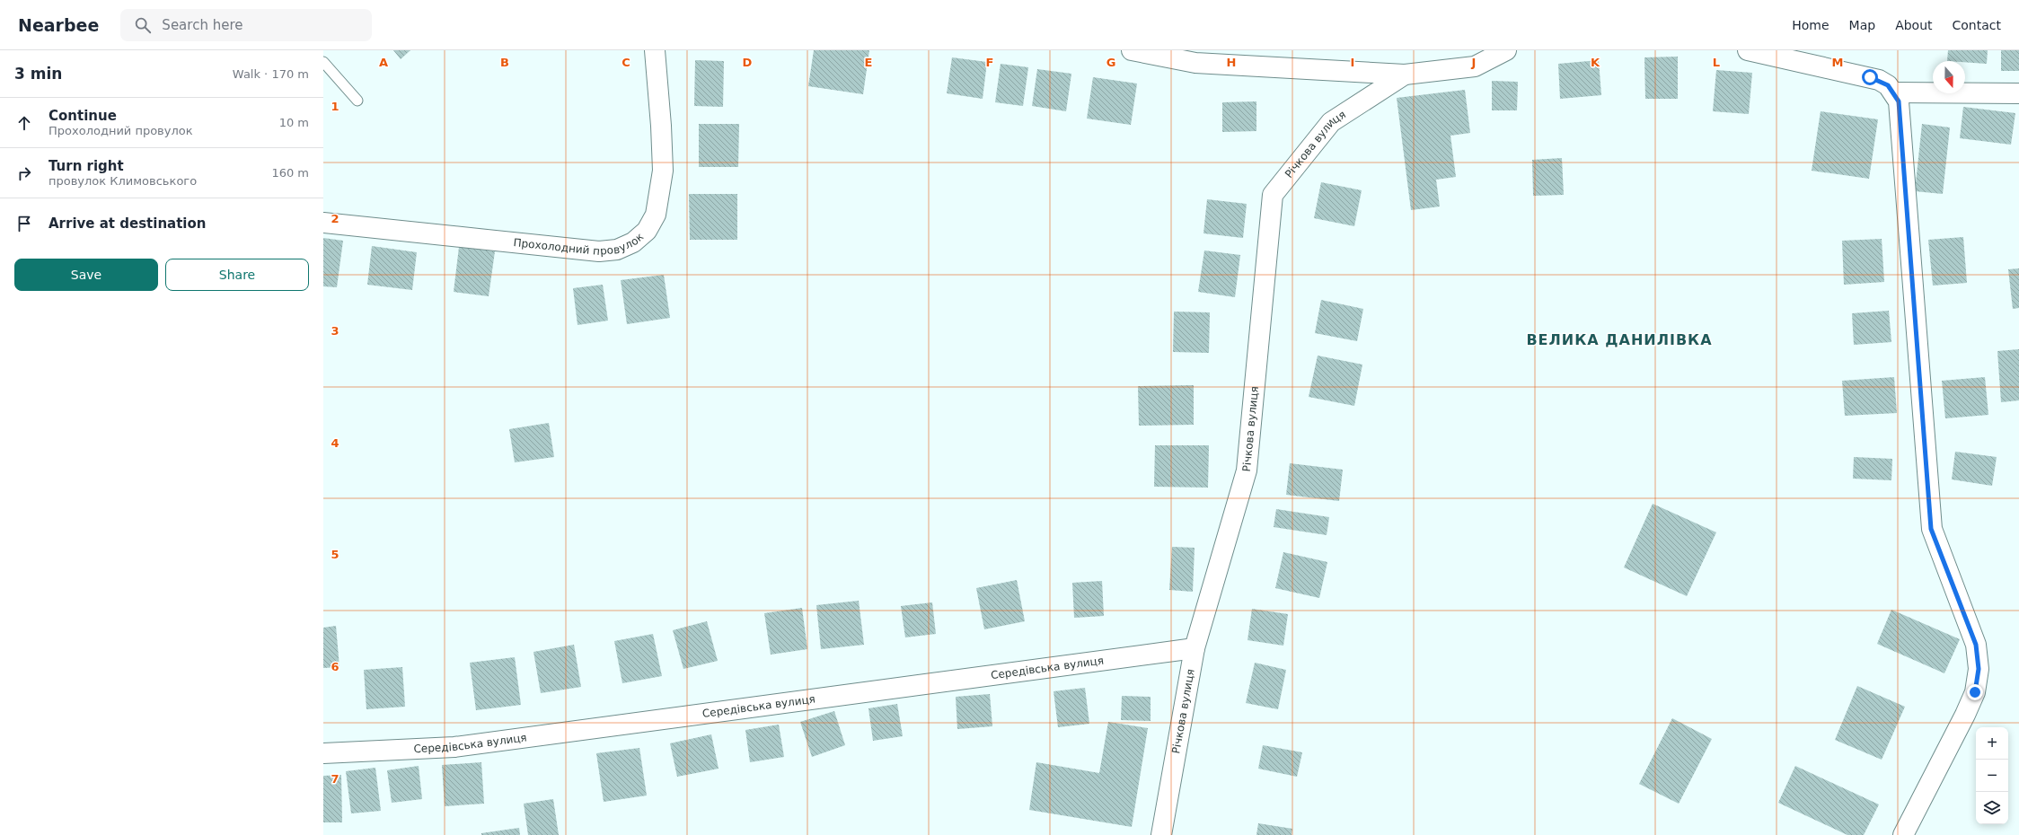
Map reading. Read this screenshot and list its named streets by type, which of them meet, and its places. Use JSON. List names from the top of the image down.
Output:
{
  "streets": {
    "street": ["Річкова вулиця", "Прохолодний провулок", "Середівська вулиця"]
  },
  "crossings": [
    ["Річкова вулиця", "Середівська вулиця"]
  ],
  "districts": ["ВЕЛИКА ДАНИЛІВКА"],
  "north": "bottom",
  "page": {
    "header": "Nearbee",
    "search": "Search here",
    "nav": [
      "Home",
      "Map",
      "About",
      "Contact"
    ],
    "heading": ["3 min", "Walk · 170 m"],
    "list": [
      ["Continue", "Прохолодний провулок", "10 m"],
      ["Turn right", "провулок Климовського", "160 m"],
      "Arrive at destination"
    ],
    "buttons": ["Save", "Share"],
    "map_buttons": ["+", "−"]
  },
  "grid": {
    "columns": [
      "A",
      "B",
      "C",
      "D",
      "E",
      "F",
      "G",
      "H",
      "I",
      "J",
      "K",
      "L",
      "M"
    ],
    "rows": [
      "1",
      "2",
      "3",
      "4",
      "5",
      "6",
      "7"
    ]
  }
}
